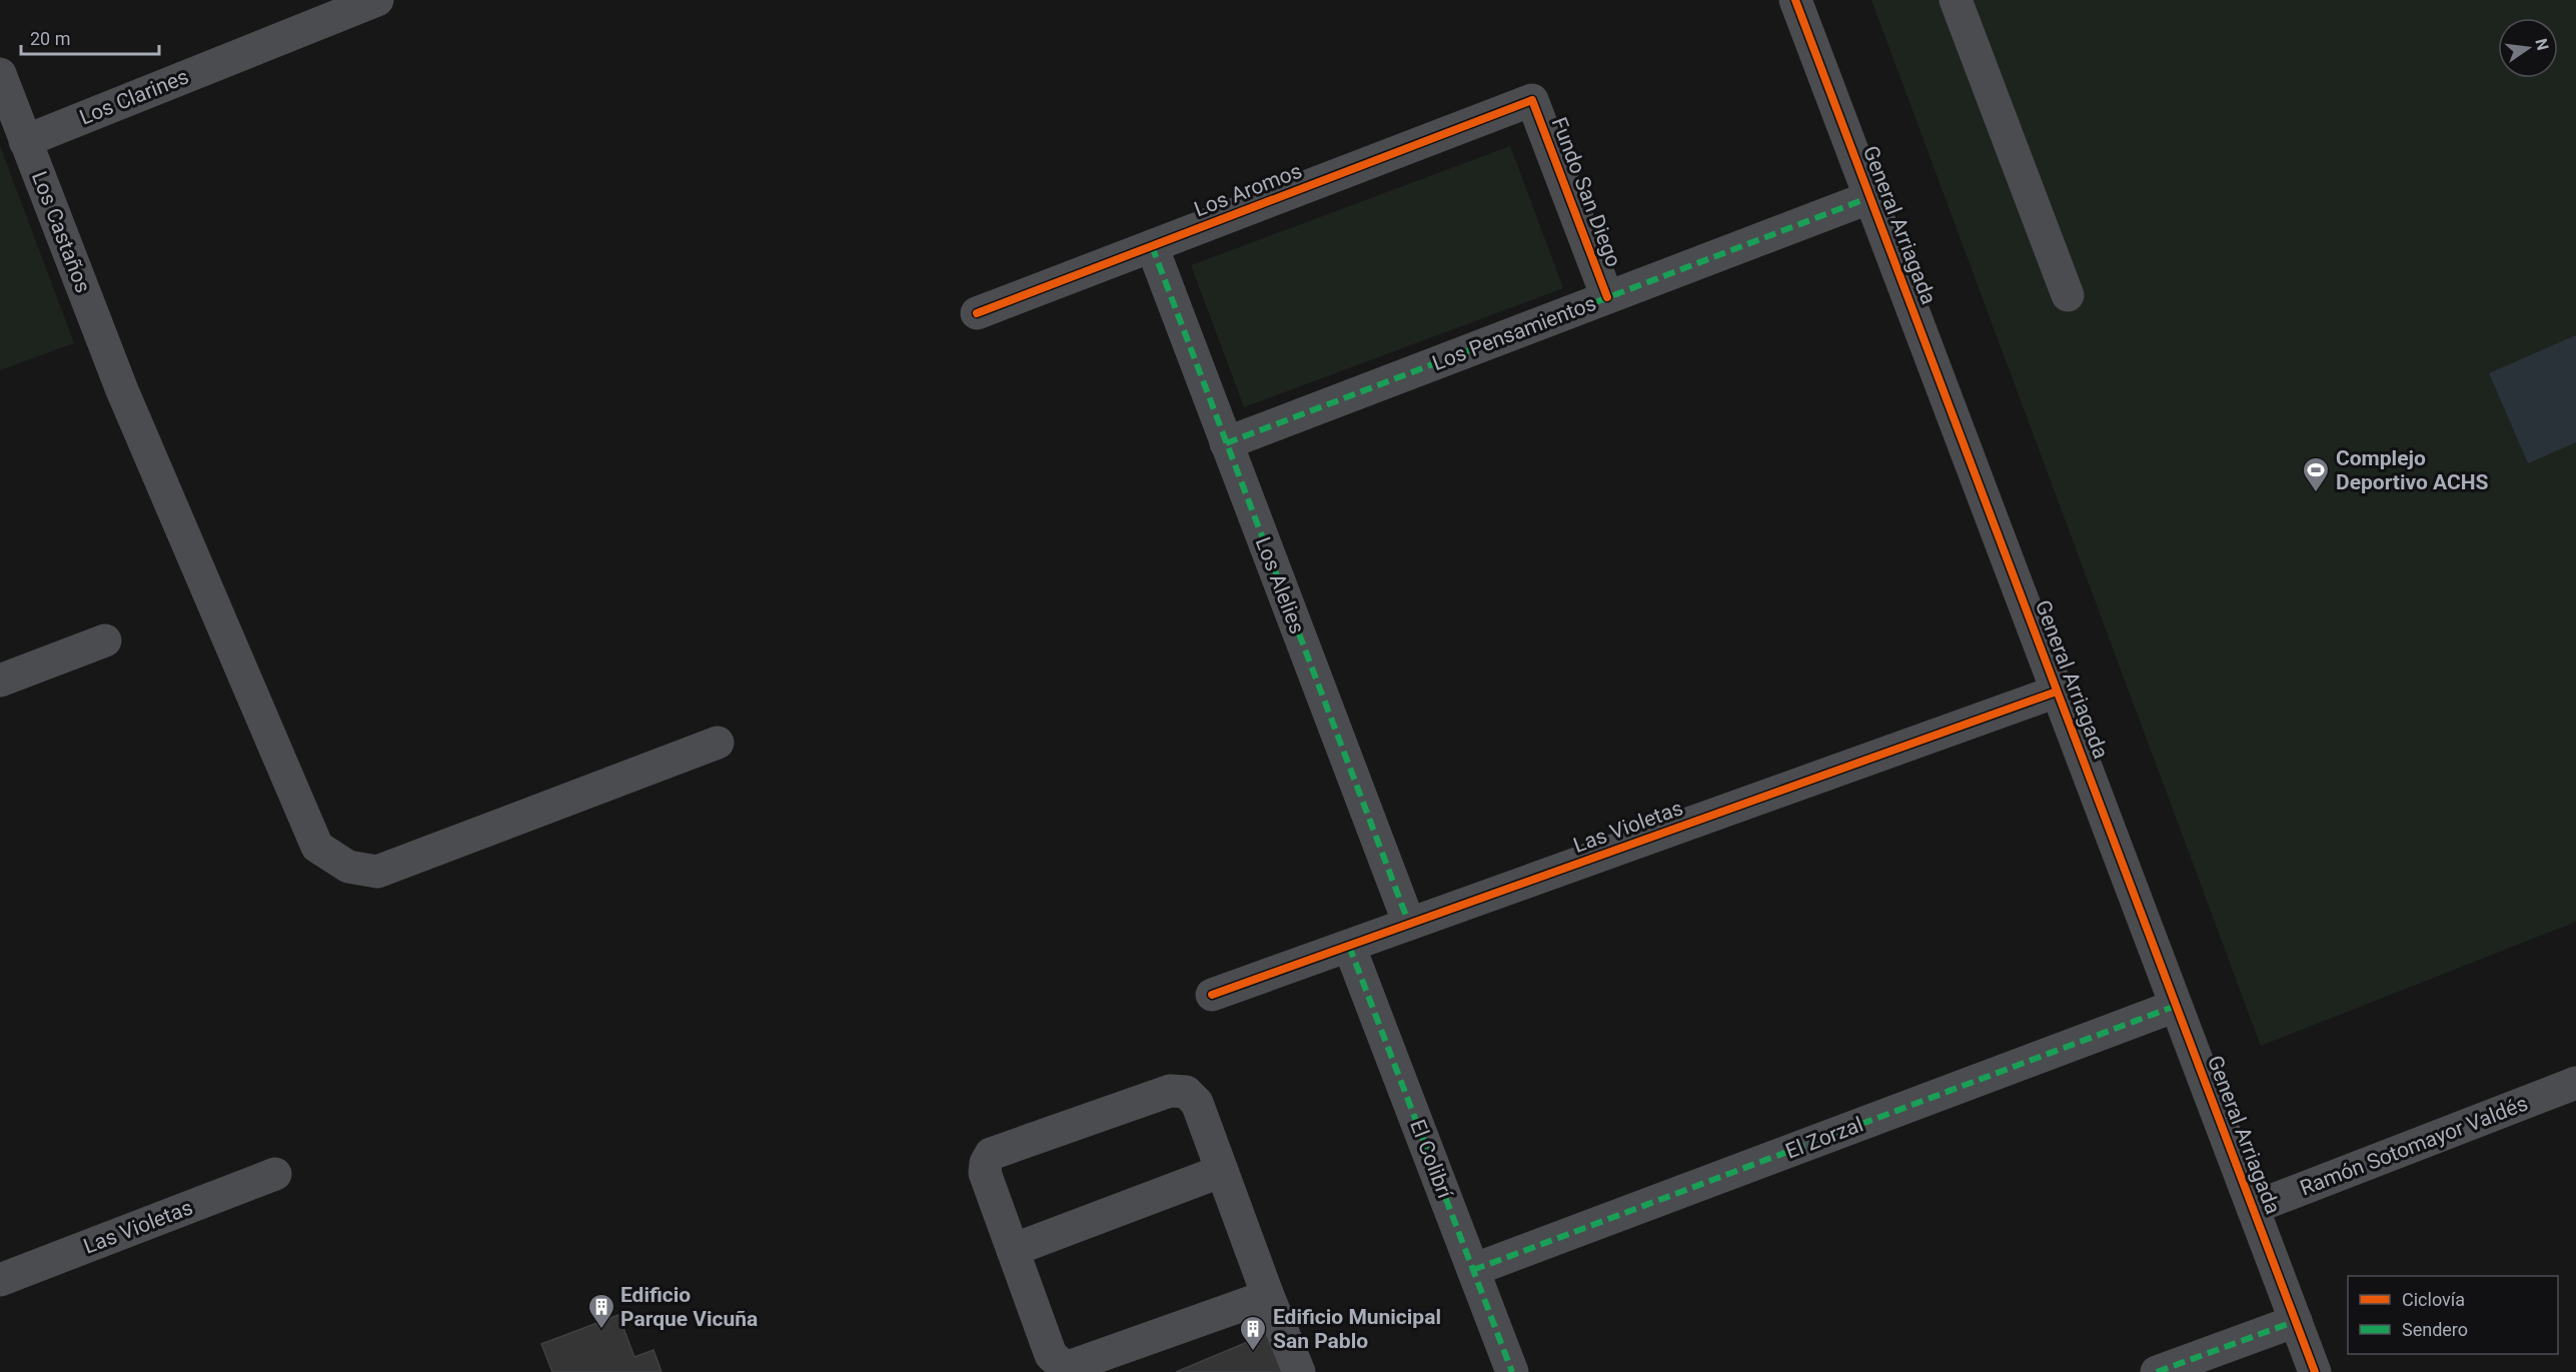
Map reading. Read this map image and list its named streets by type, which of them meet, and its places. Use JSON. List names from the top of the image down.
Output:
{
  "streets": {
    "street": [
      "Los Clarines",
      "Los Aromos",
      "Fundo San Diego",
      "General Arriagada",
      "Los Castaños",
      "Los Pensamientos",
      "Los Alelies",
      "Las Violetas",
      "El Zorzal",
      "Ramón Sotomayor Valdés",
      "El Colibrí"
    ]
  },
  "crossings": [
    ["Los Clarines", "Los Castaños"],
    ["Los Aromos", "Fundo San Diego"],
    ["Los Aromos", "Los Alelies"],
    ["Fundo San Diego", "Los Pensamientos"],
    ["General Arriagada", "Los Pensamientos"],
    ["General Arriagada", "Las Violetas"],
    ["General Arriagada", "El Zorzal"],
    ["General Arriagada", "Ramón Sotomayor Valdés"],
    ["Los Pensamientos", "Los Alelies"],
    ["Los Alelies", "Las Violetas"],
    ["Las Violetas", "El Colibrí"],
    ["El Zorzal", "El Colibrí"]
  ],
  "places": {
    "sports": ["Complejo Deportivo ACHS"],
    "building": ["Edificio Parque Vicuña", "Edificio Municipal San Pablo"]
  },
  "legend": ["Ciclovía", "Sendero"],
  "scale_bar": "20 m",
  "north": "right"
}
